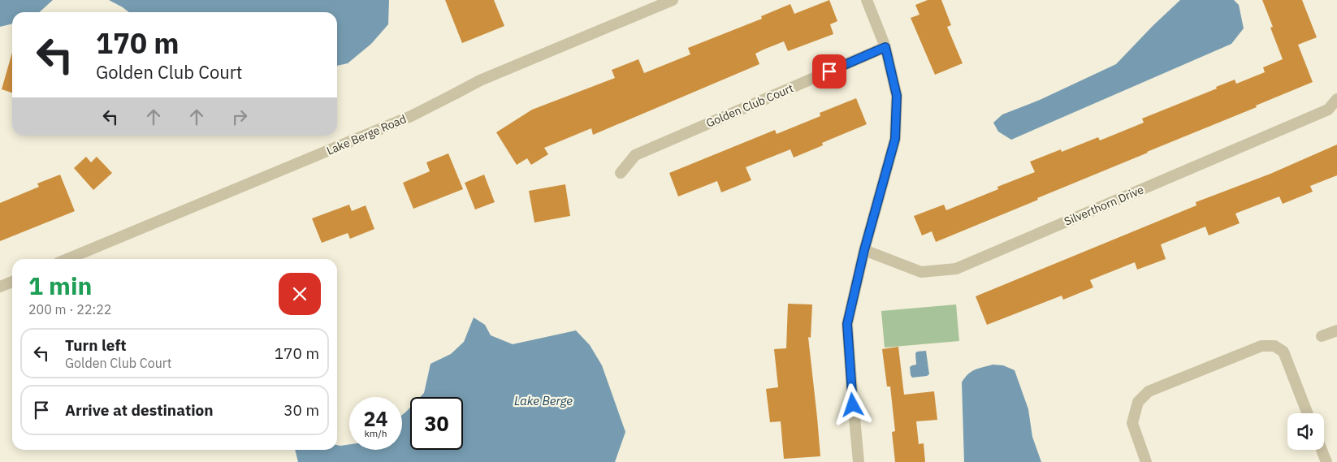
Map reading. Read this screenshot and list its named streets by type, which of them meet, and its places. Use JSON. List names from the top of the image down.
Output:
{
  "streets": {
    "street": ["Golden Club Court", "Lake Berge Road", "Silverthorn Drive"]
  },
  "water": ["Lake Berge"],
  "page": {
    "turn": ["170 m", "Golden Club Court"],
    "heading": ["1 min", "200 m · 22:22"],
    "list": [
      {
        "name": "Turn left",
        "note": "Golden Club Court",
        "value": "170 m"
      },
      {
        "name": "Arrive at destination",
        "value": "30 m"
      }
    ],
    "speed": "24 km/h",
    "limit": "30"
  }
}
